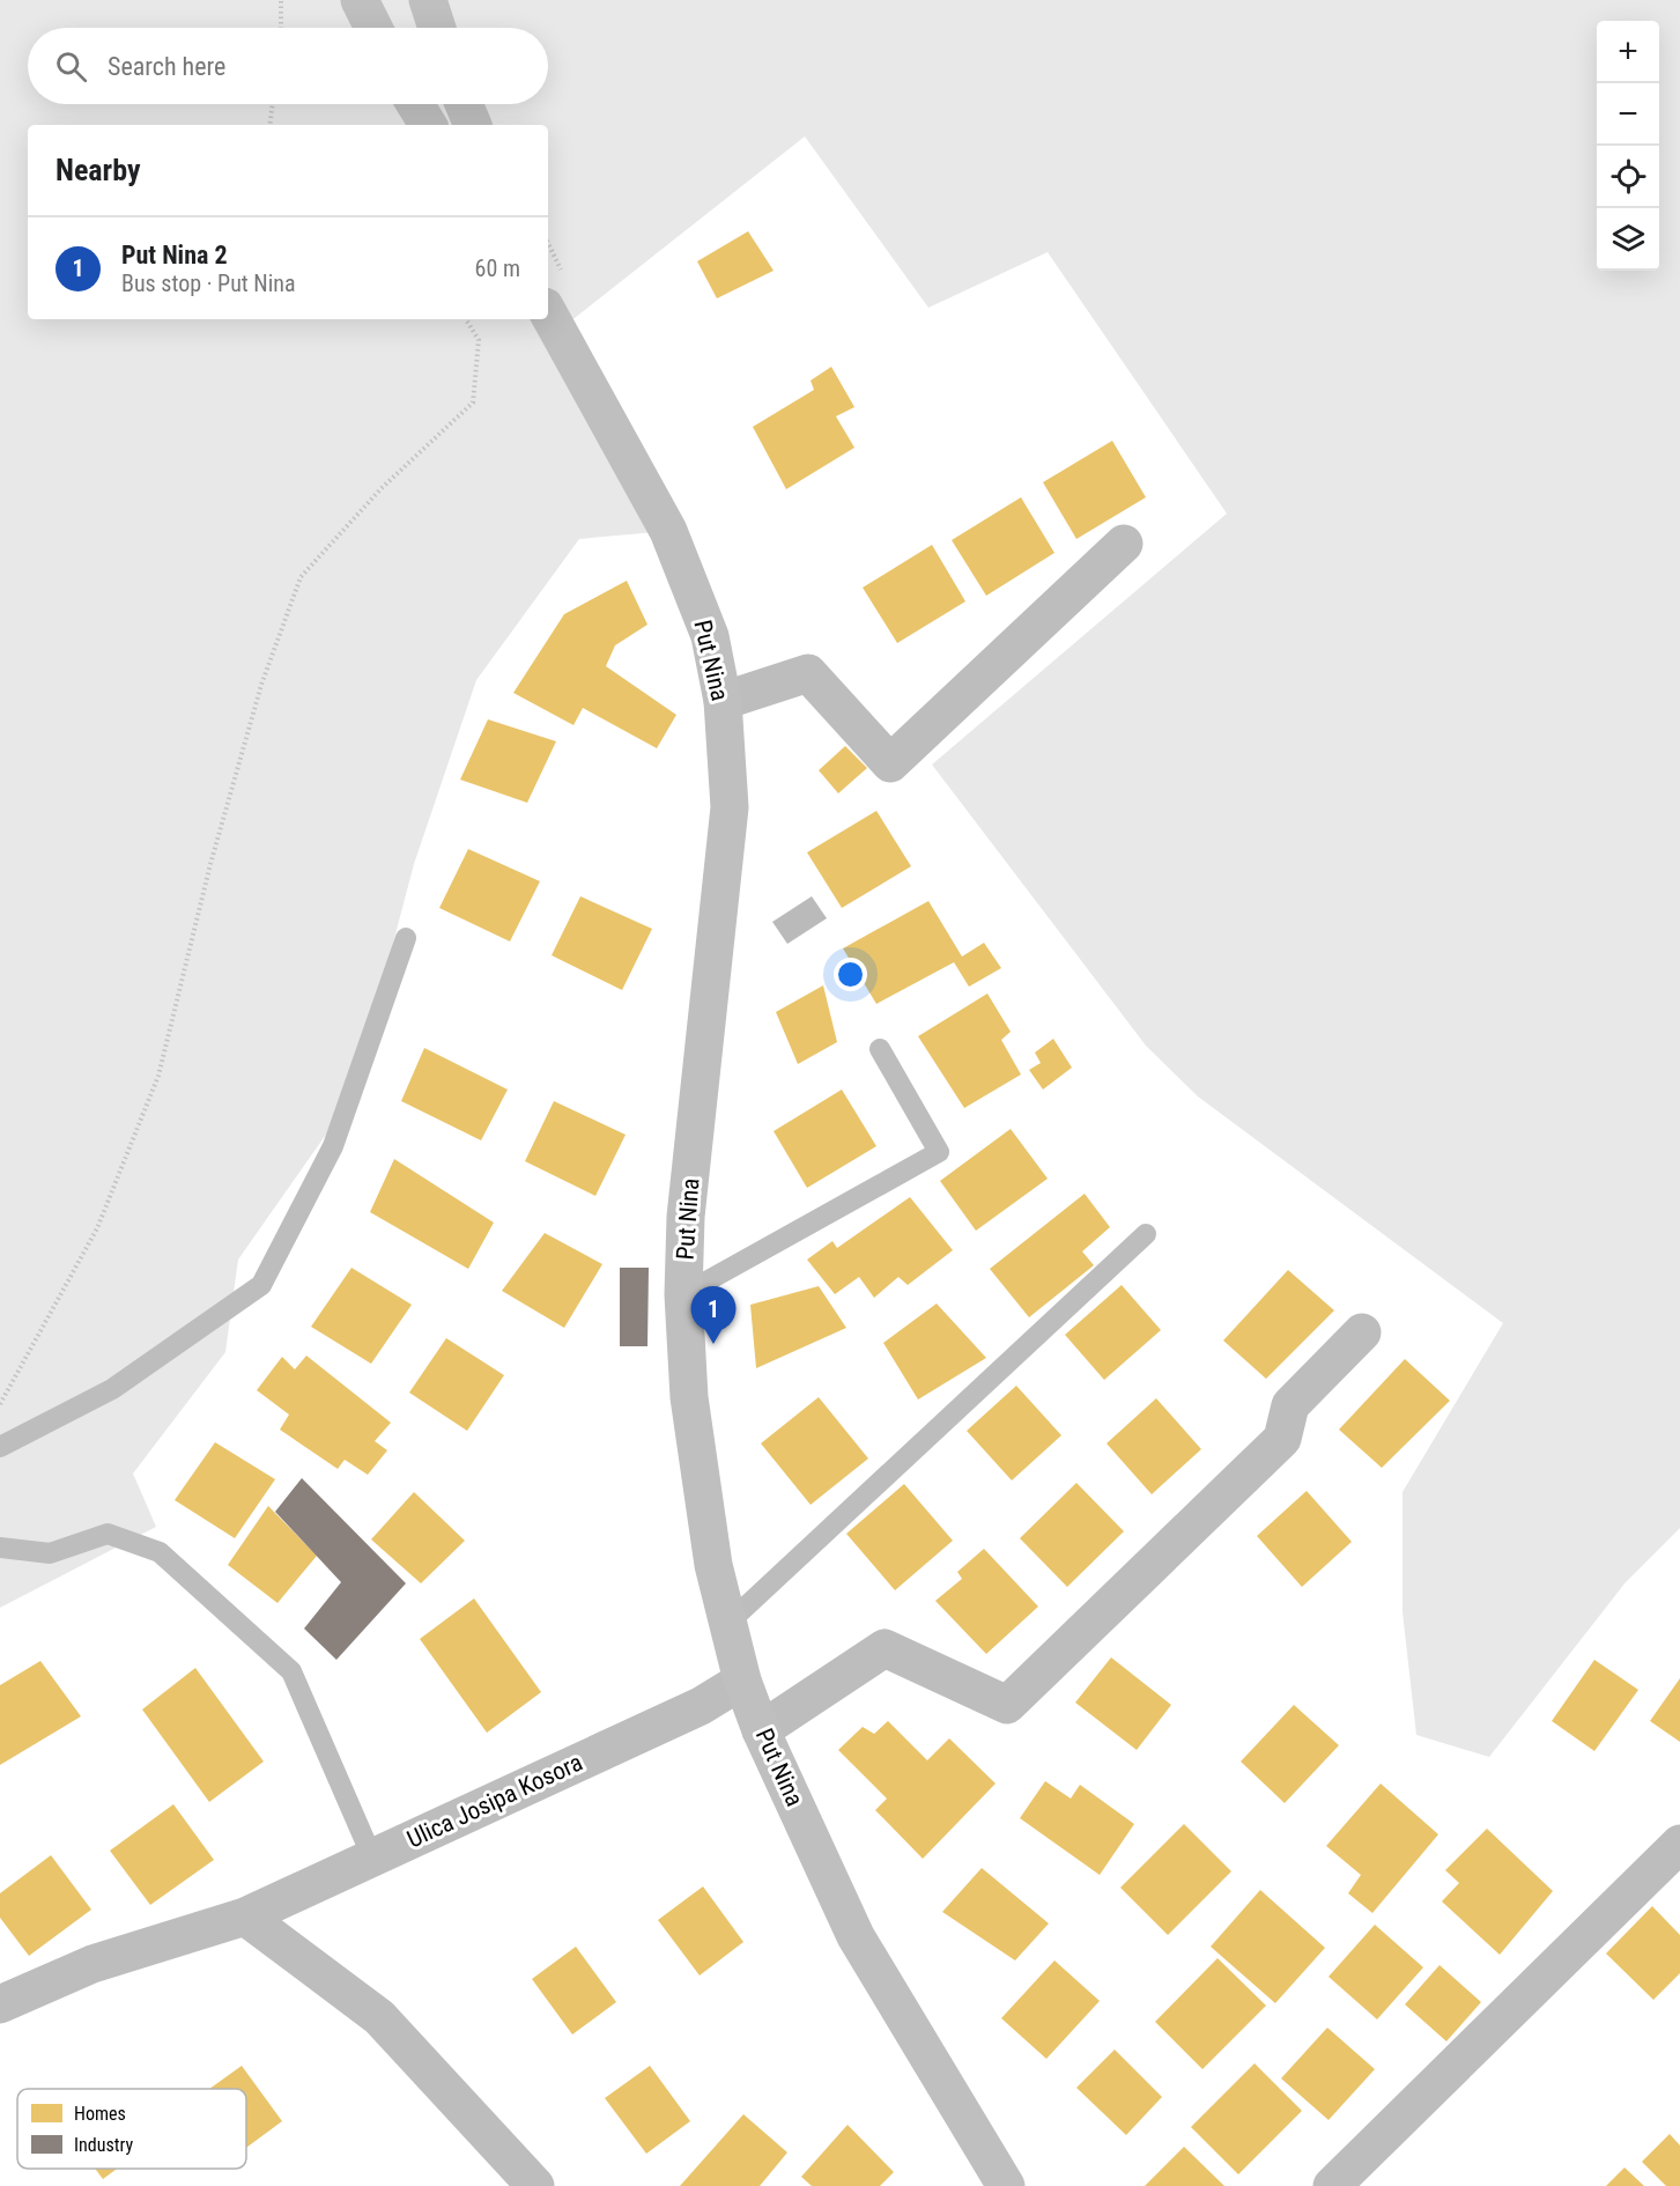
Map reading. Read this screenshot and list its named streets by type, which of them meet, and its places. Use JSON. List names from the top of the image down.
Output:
{
  "streets": {
    "main road": ["Put Nina"],
    "street": ["Ulica Josipa Kosora"]
  },
  "crossings": [
    ["Put Nina", "Ulica Josipa Kosora"]
  ],
  "legend": ["Homes", "Industry"],
  "page": {
    "map_buttons": ["+", "−"],
    "search": "Search here",
    "heading": "Nearby",
    "list": [
      {
        "mark": "1",
        "name": "Put Nina 2",
        "note": "Bus stop · Put Nina",
        "value": "60 m"
      }
    ],
    "pins": "1"
  }
}
